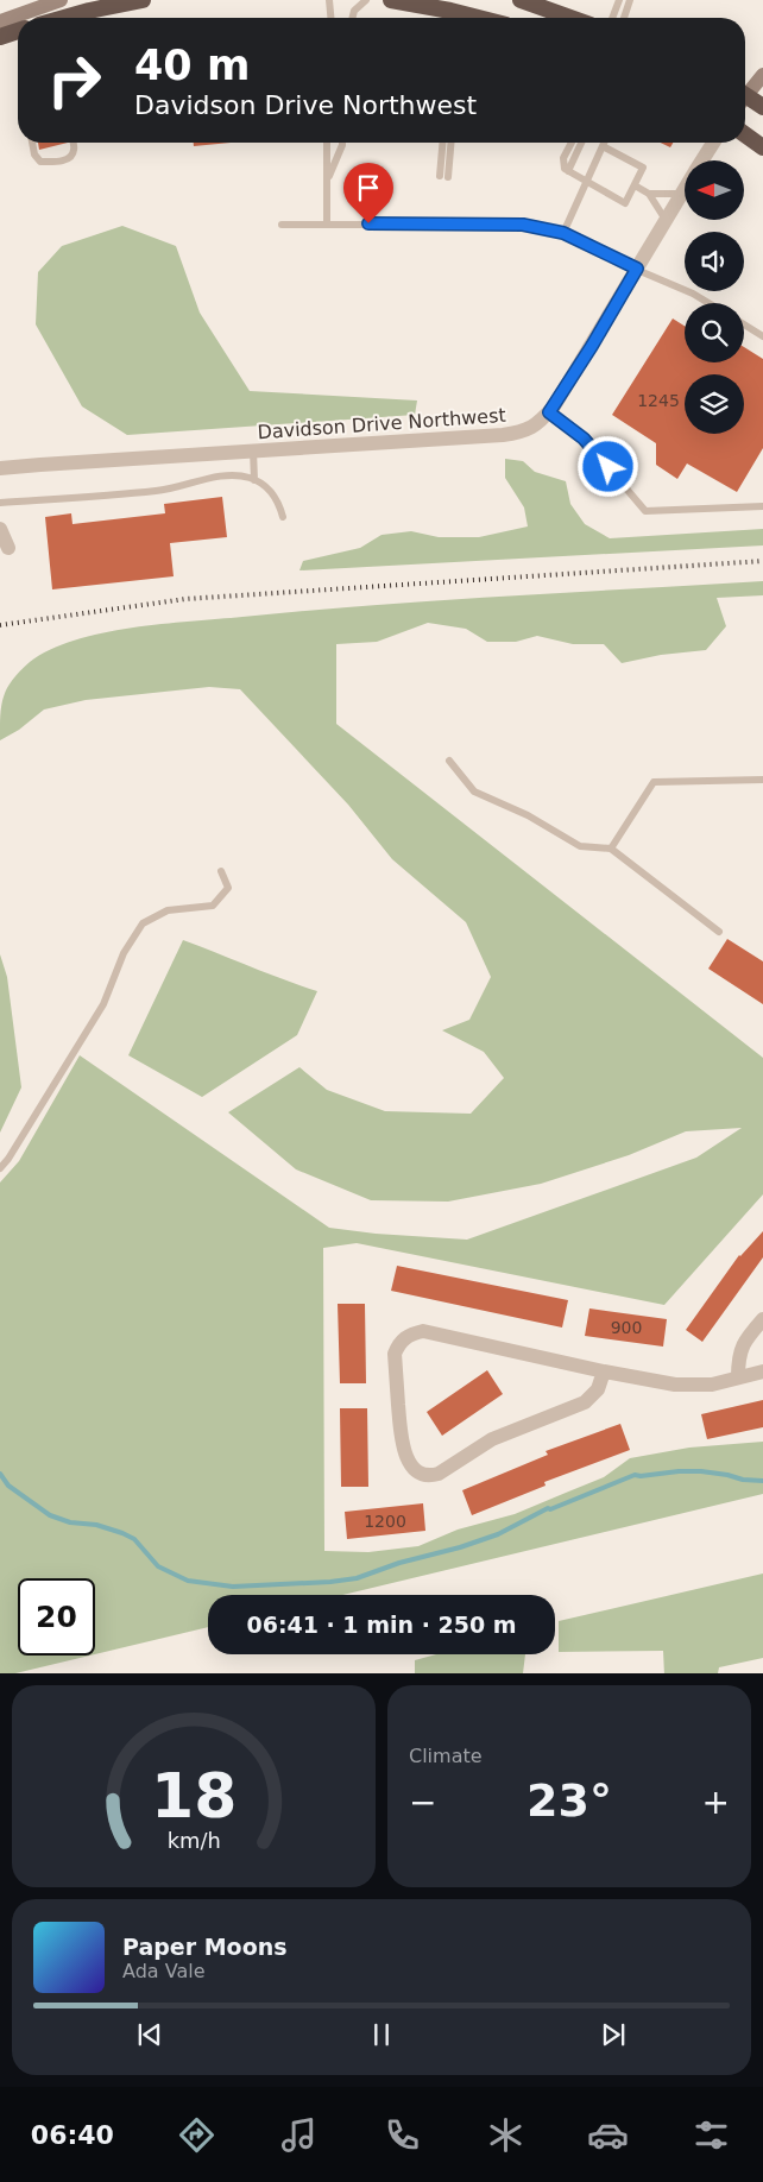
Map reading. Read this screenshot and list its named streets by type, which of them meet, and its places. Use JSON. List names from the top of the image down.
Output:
{
  "streets": {
    "street": ["Davidson Drive Northwest"]
  },
  "house_numbers": ["1245", "900", "1200"],
  "north": "left",
  "page": {
    "turn": ["40 m", "Davidson Drive Northwest"],
    "limit": "20",
    "trip": "06:41 · 1 min · 250 m",
    "tile": "Climate",
    "heat": ["−", "23°", "+"],
    "song": ["Paper Moons", "Ada Vale"],
    "tabs": "06:40",
    "gauge": ["18", "km/h"]
  }
}
